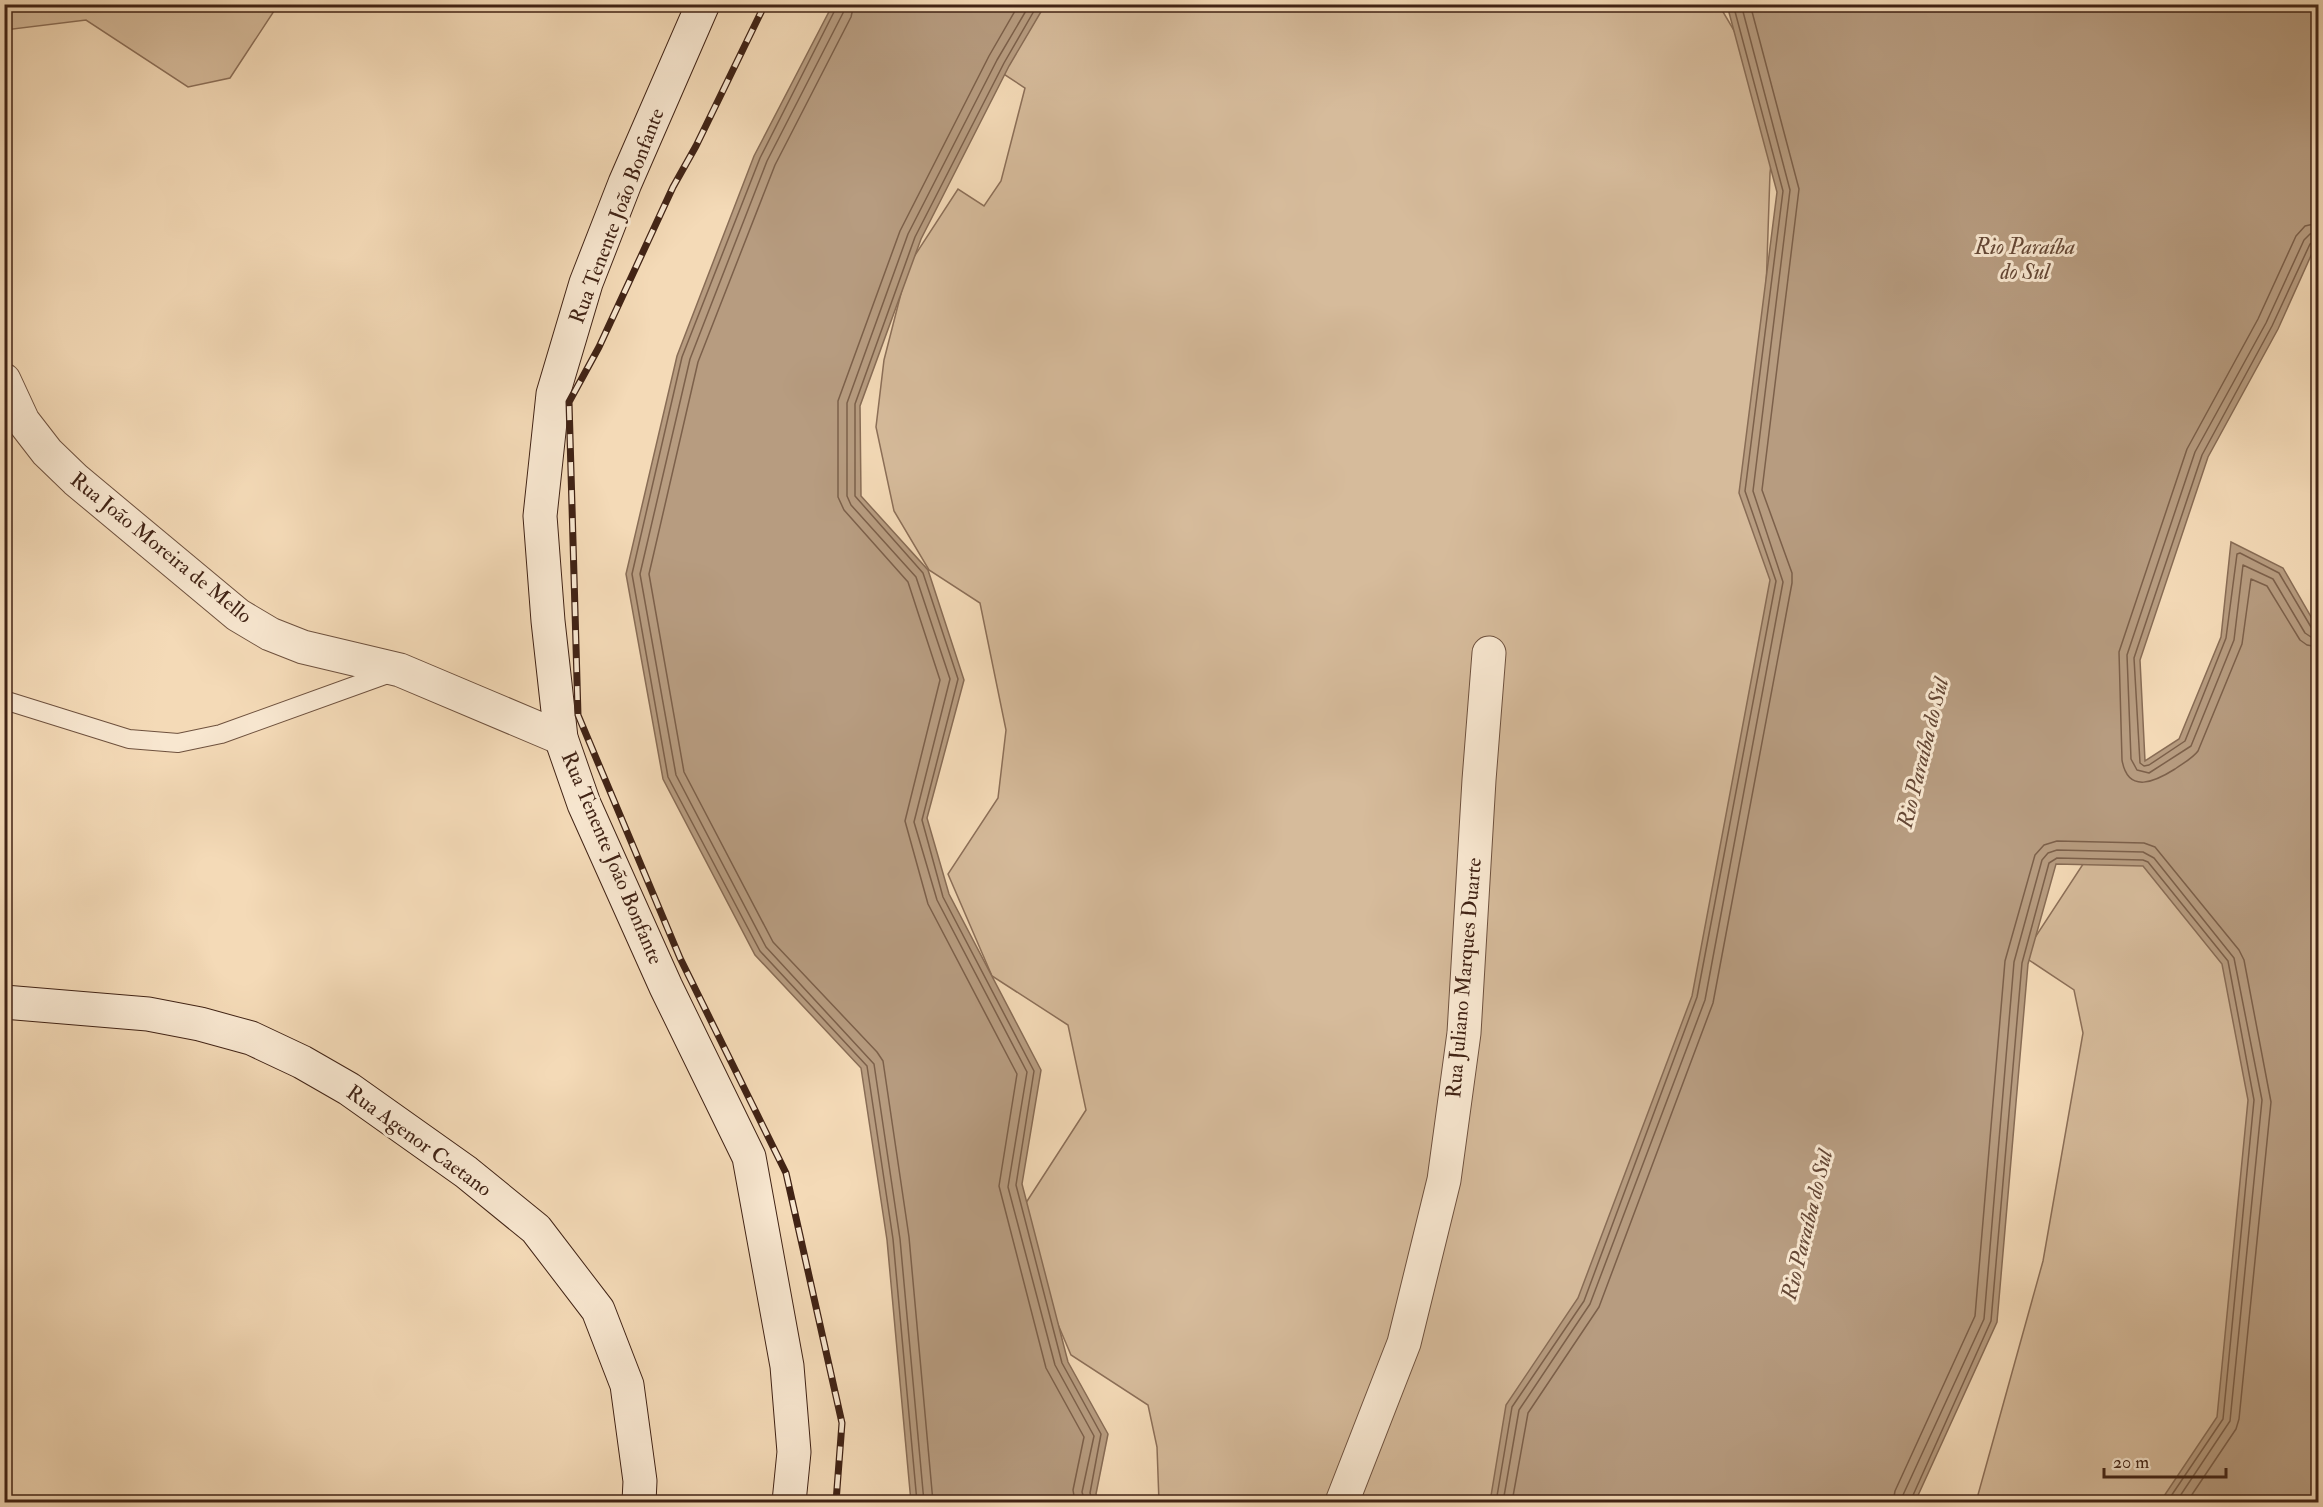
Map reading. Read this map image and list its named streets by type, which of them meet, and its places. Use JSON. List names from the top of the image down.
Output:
{
  "streets": {
    "street": [
      "Rua Tenente João Bonfante",
      "Rua João Moreira de Mello",
      "Rua Juliano Marques Duarte",
      "Rua Agenor Caetano"
    ]
  },
  "crossings": [
    ["Rua Tenente João Bonfante", "Rua João Moreira de Mello"]
  ],
  "water": ["Rio Paraíba do Sul"],
  "scale_bar": "20 m"
}
